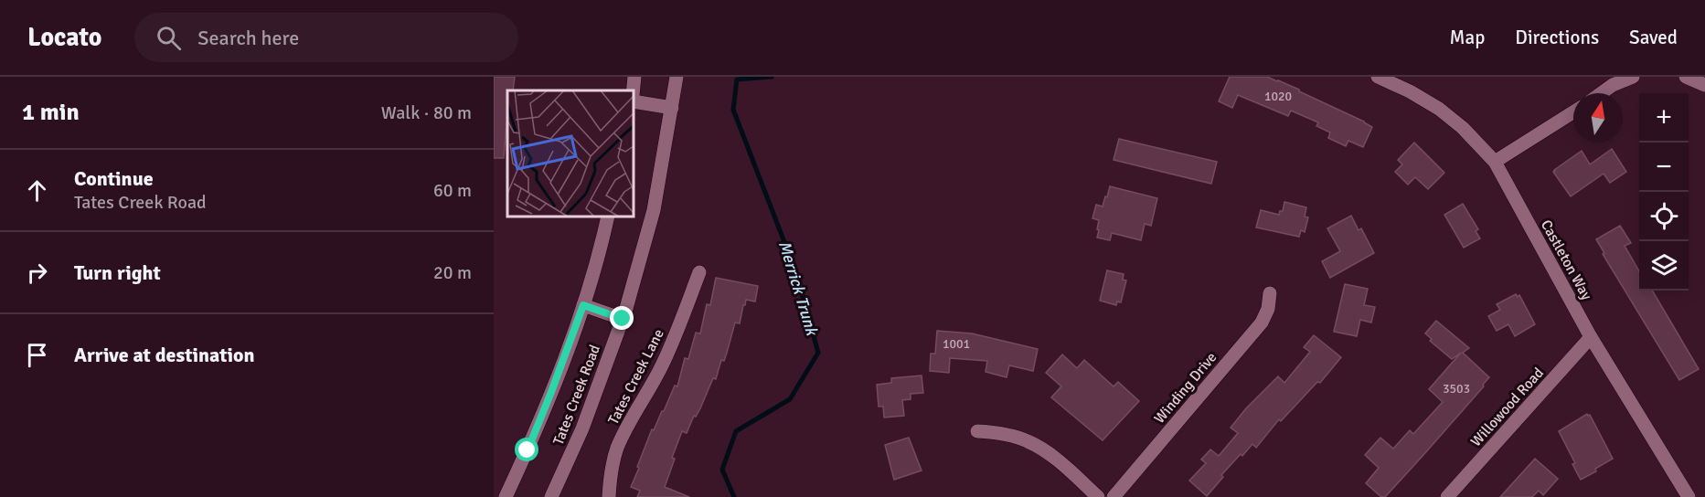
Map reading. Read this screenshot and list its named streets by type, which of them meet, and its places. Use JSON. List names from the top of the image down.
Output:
{
  "streets": {
    "street": [
      "Castleton Way",
      "Tates Creek Lane",
      "Winding Drive",
      "Tates Creek Road",
      "Willowood Road"
    ]
  },
  "crossings": [
    ["Castleton Way", "Willowood Road"]
  ],
  "water": ["Merrick Trunk"],
  "house_numbers": ["1020", "1001", "3503"],
  "north": "top",
  "page": {
    "header": "Locato",
    "search": "Search here",
    "nav": ["Map", "Directions", "Saved"],
    "heading": ["1 min", "Walk · 80 m"],
    "map_buttons": ["+", "−"],
    "list": [
      ["Continue", "Tates Creek Road", "60 m"],
      ["Turn right", "20 m"],
      "Arrive at destination"
    ]
  }
}
